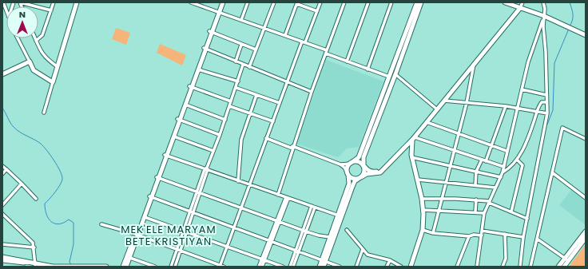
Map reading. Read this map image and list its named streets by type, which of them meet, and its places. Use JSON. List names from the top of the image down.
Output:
{
  "districts": ["MEK'ELE MARYAM BETE KRISTIYAN"],
  "north": "top"
}
